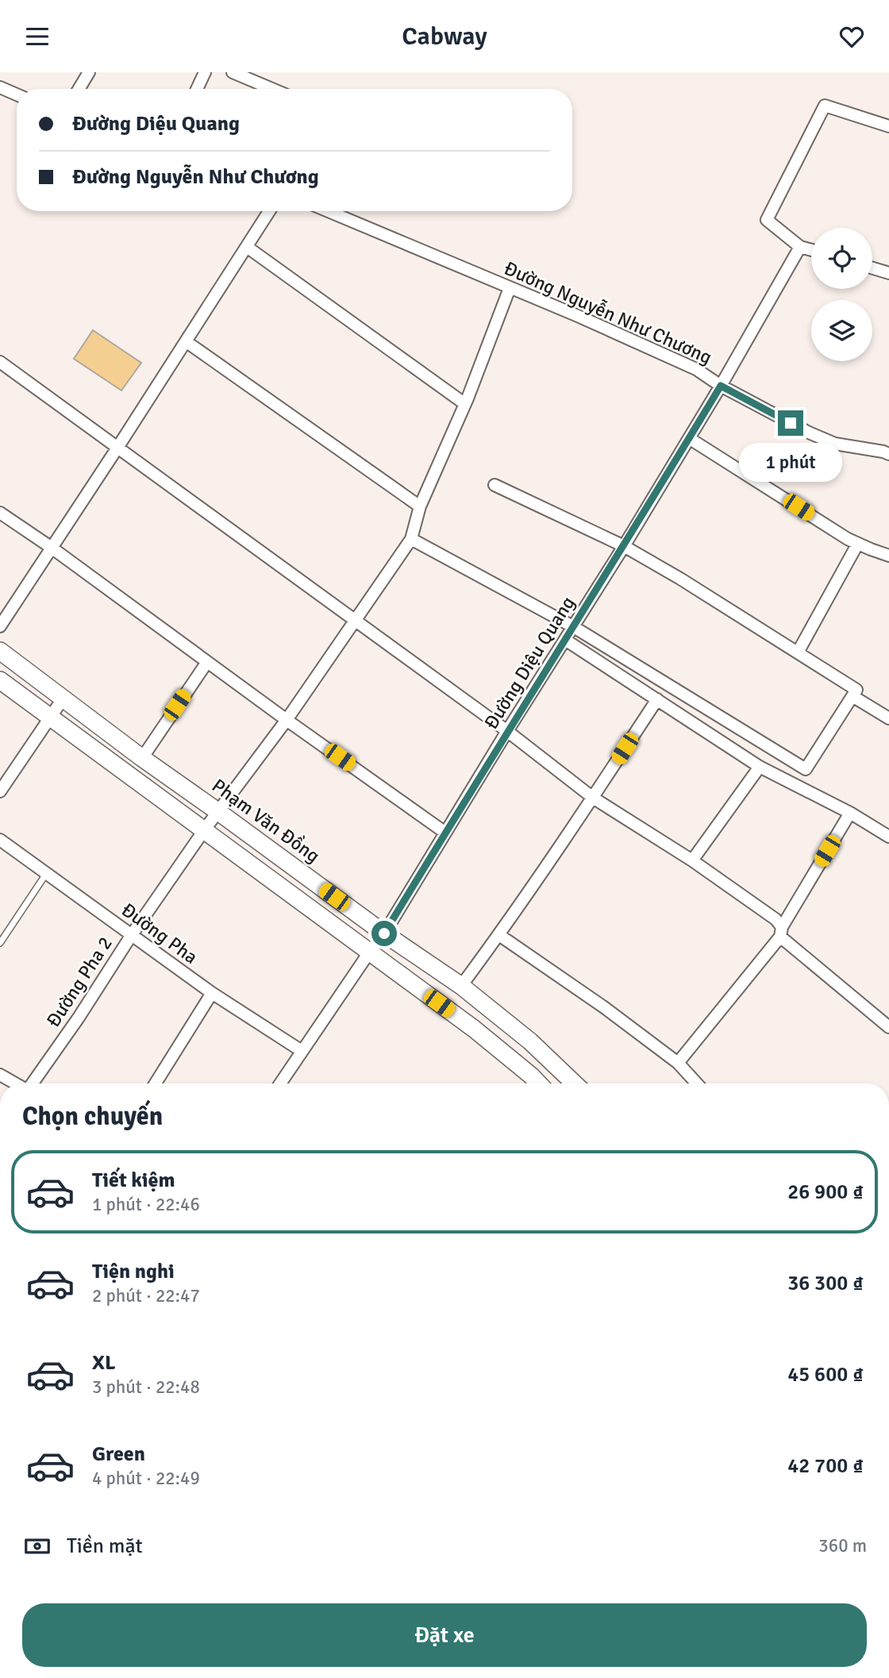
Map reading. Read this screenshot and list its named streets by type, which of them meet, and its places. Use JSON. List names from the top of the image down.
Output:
{
  "streets": {
    "main road": ["Phạm Văn Đồng"],
    "street": [
      "Đường Nguyễn Như Chương",
      "Đường Diệu Quang",
      "Đường Pha",
      "Đường Pha 2"
    ]
  },
  "crossings": [
    ["Đường Nguyễn Như Chương", "Đường Diệu Quang"],
    ["Đường Nguyễn Như Chương", "Đường Pha 2"],
    ["Đường Diệu Quang", "Phạm Văn Đồng"],
    ["Đường Diệu Quang", "Đường Pha"],
    ["Phạm Văn Đồng", "Đường Pha 2"],
    ["Đường Pha", "Đường Pha 2"]
  ],
  "page": {
    "header": "Cabway",
    "banner": ["Đường Diệu Quang", "Đường Nguyễn Như Chương"],
    "bubble": "1 phút",
    "heading": "Chọn chuyến",
    "list": [
      {
        "name": "Tiết kiệm",
        "note": "1 phút · 22:46",
        "value": "26 900 ₫"
      },
      {
        "name": "Tiện nghi",
        "note": "2 phút · 22:47",
        "value": "36 300 ₫"
      },
      {
        "name": "XL",
        "note": "3 phút · 22:48",
        "value": "45 600 ₫"
      },
      {
        "name": "Green",
        "note": "4 phút · 22:49",
        "value": "42 700 ₫"
      }
    ],
    "pay": ["Tiền mặt", "360 m"],
    "buttons": "Đặt xe"
  }
}
